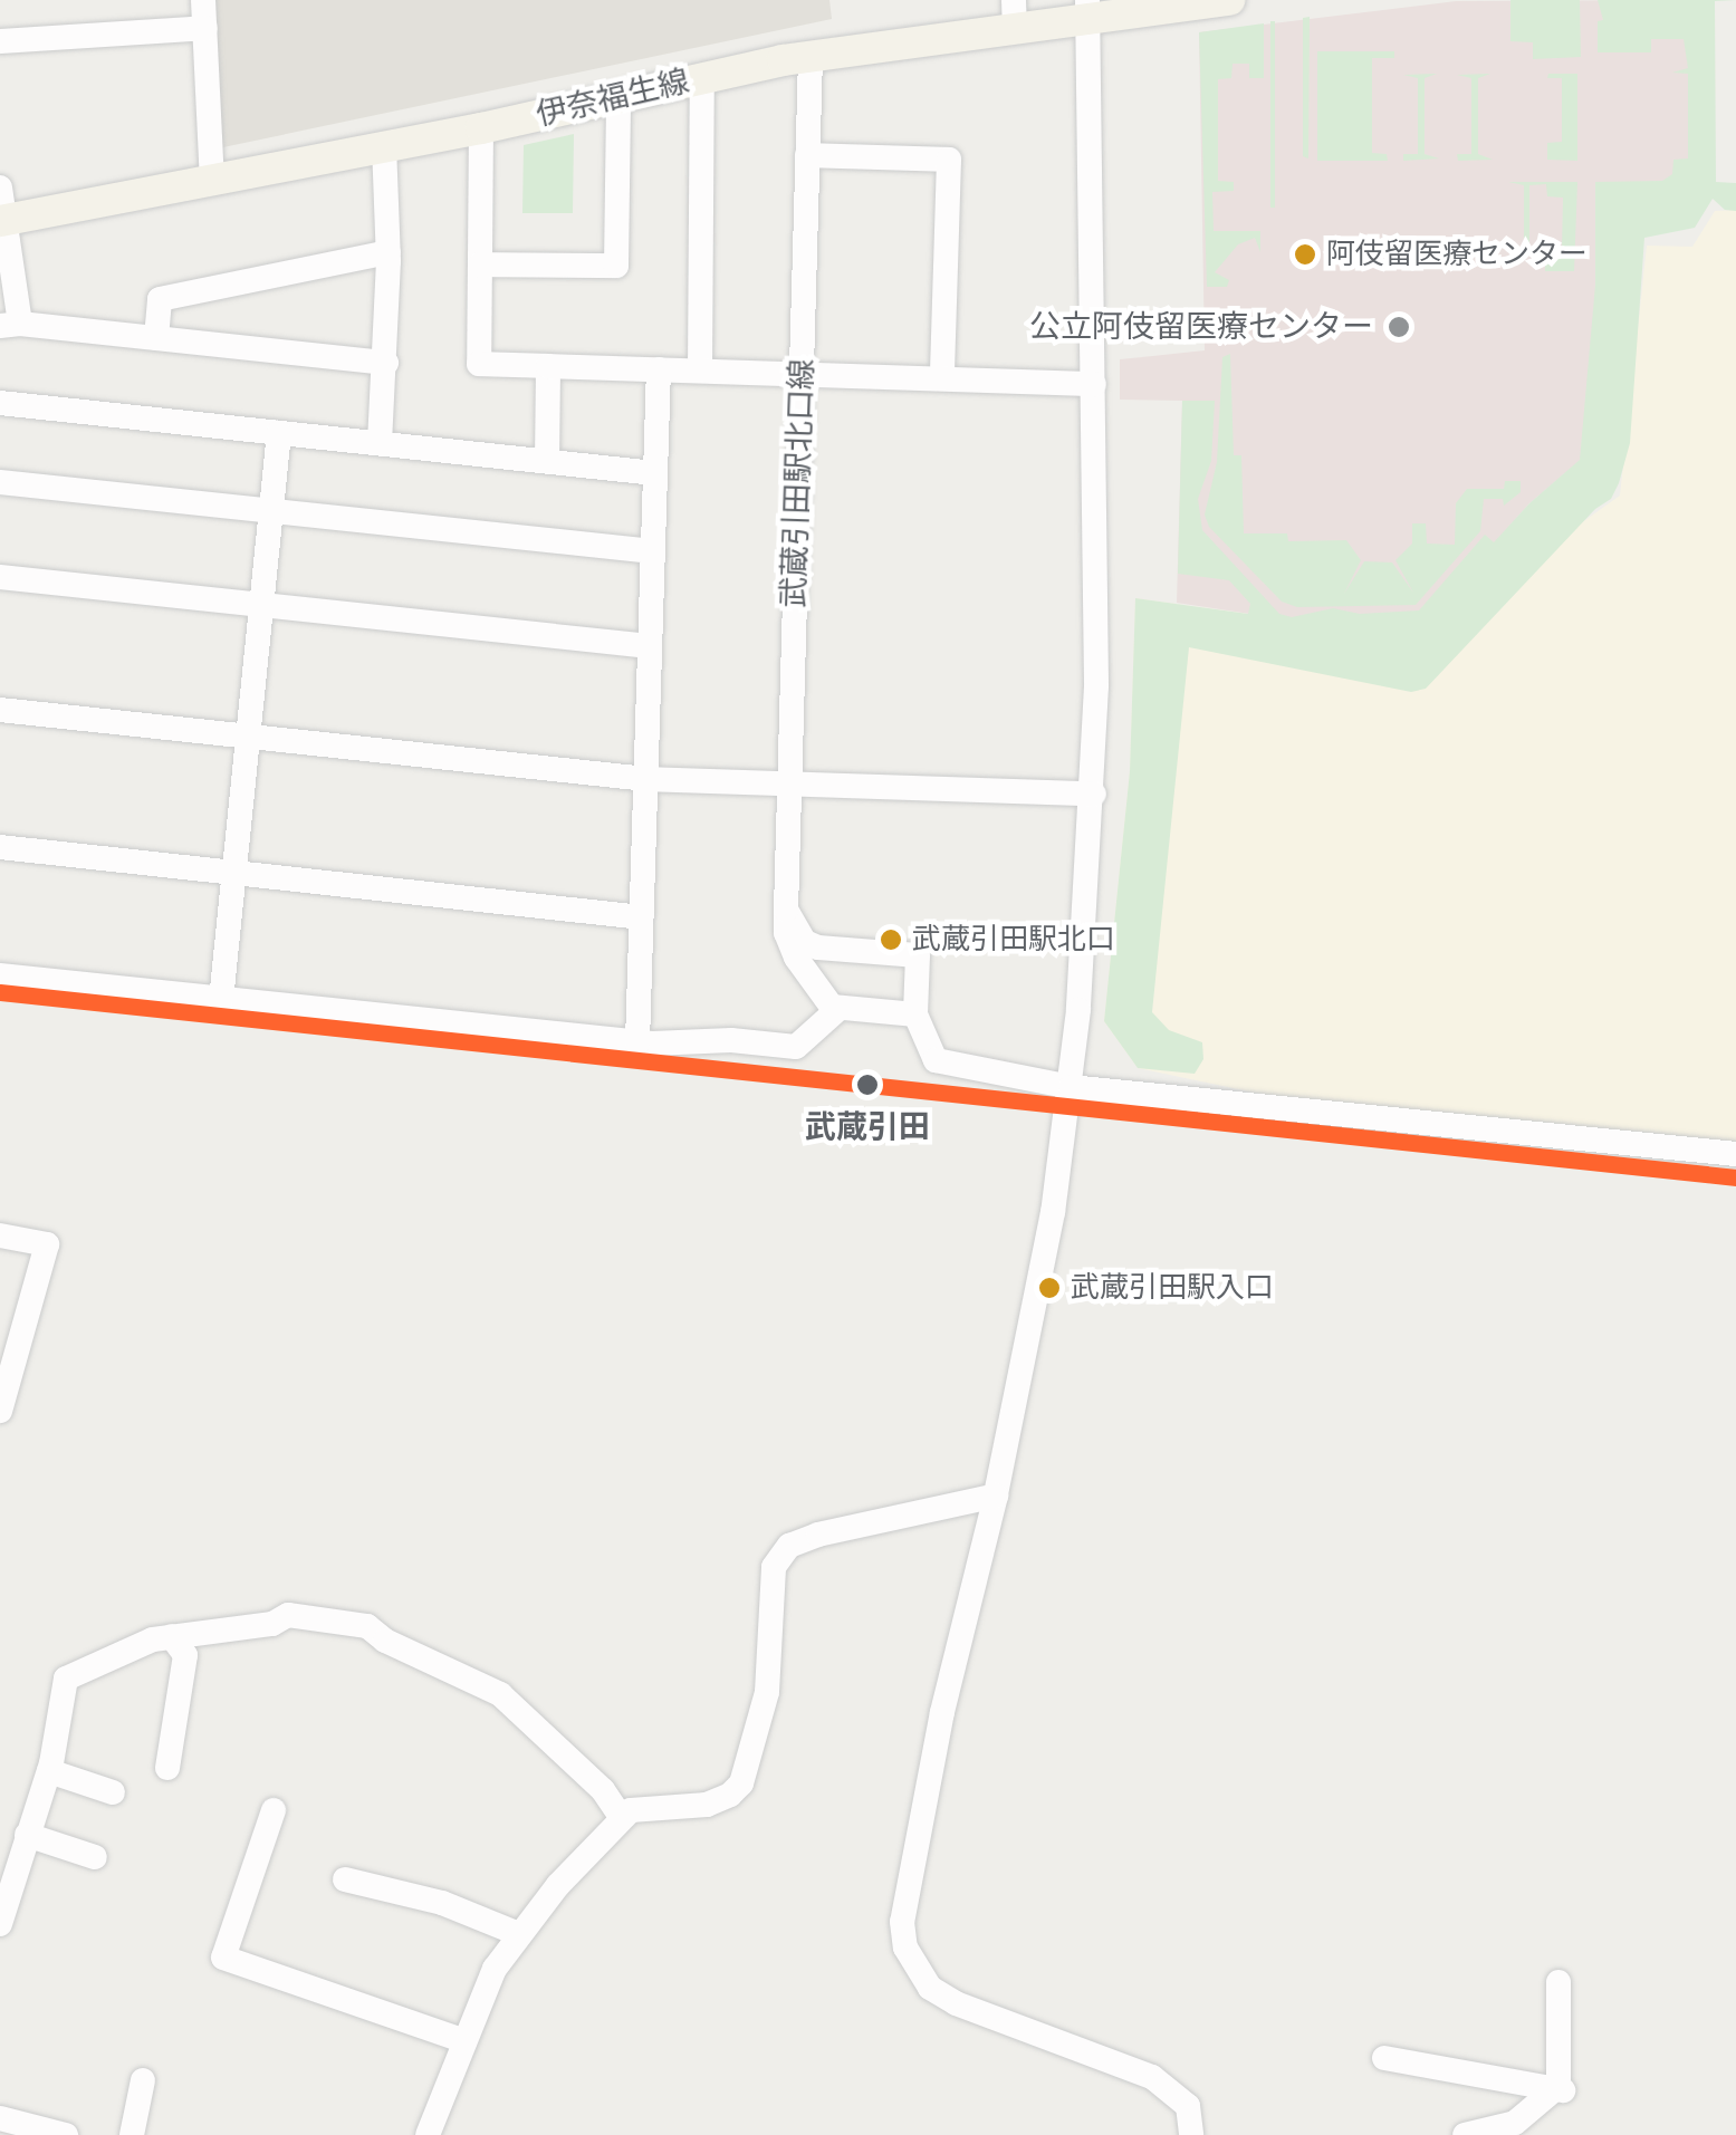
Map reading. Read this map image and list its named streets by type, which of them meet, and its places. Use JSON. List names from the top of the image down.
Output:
{
  "streets": {
    "main road": ["伊奈福生線"],
    "street": ["武蔵引田駅北口線"]
  },
  "crossings": [
    ["伊奈福生線", "武蔵引田駅北口線"]
  ],
  "places": [
    "阿伎留医療センター",
    "公立阿伎留医療センター",
    "武蔵引田駅北口",
    "武蔵引田",
    "武蔵引田駅入口"
  ]
}
